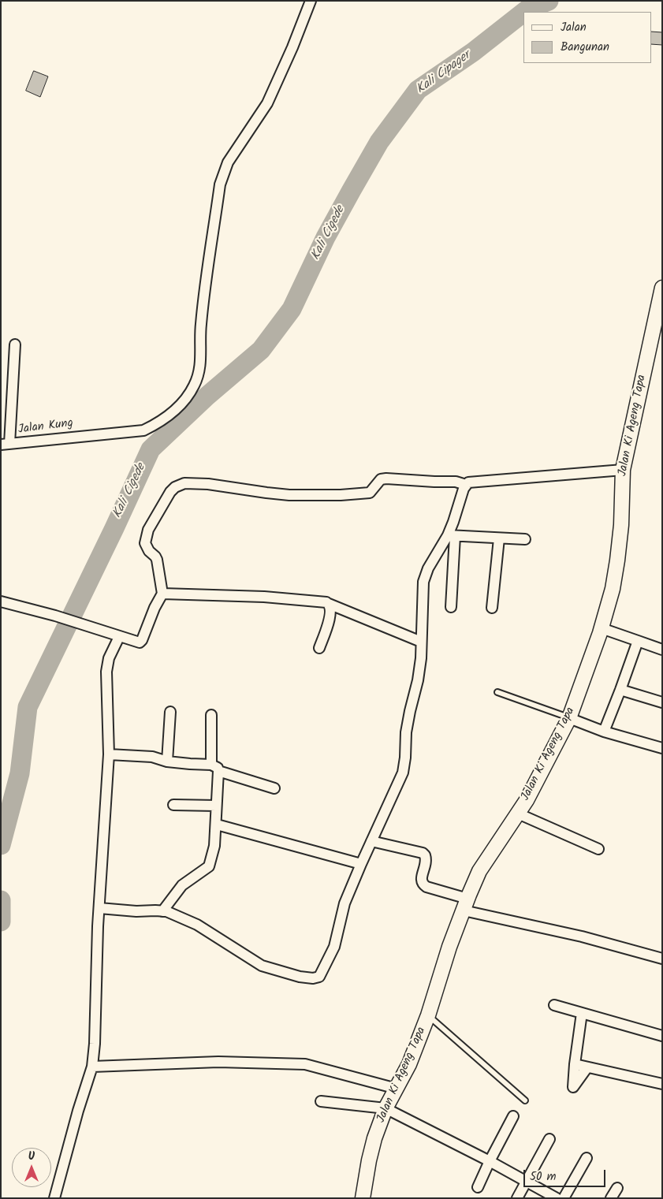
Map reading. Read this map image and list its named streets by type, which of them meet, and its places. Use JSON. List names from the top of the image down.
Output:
{
  "streets": {
    "street": ["Jalan Ki Ageng Tapa", "Jalan Kung"]
  },
  "water": ["Kali Cipager", "Kali Cigede"],
  "legend": ["Jalan", "Bangunan"],
  "scale_bar": "50 m",
  "north": "top"
}
